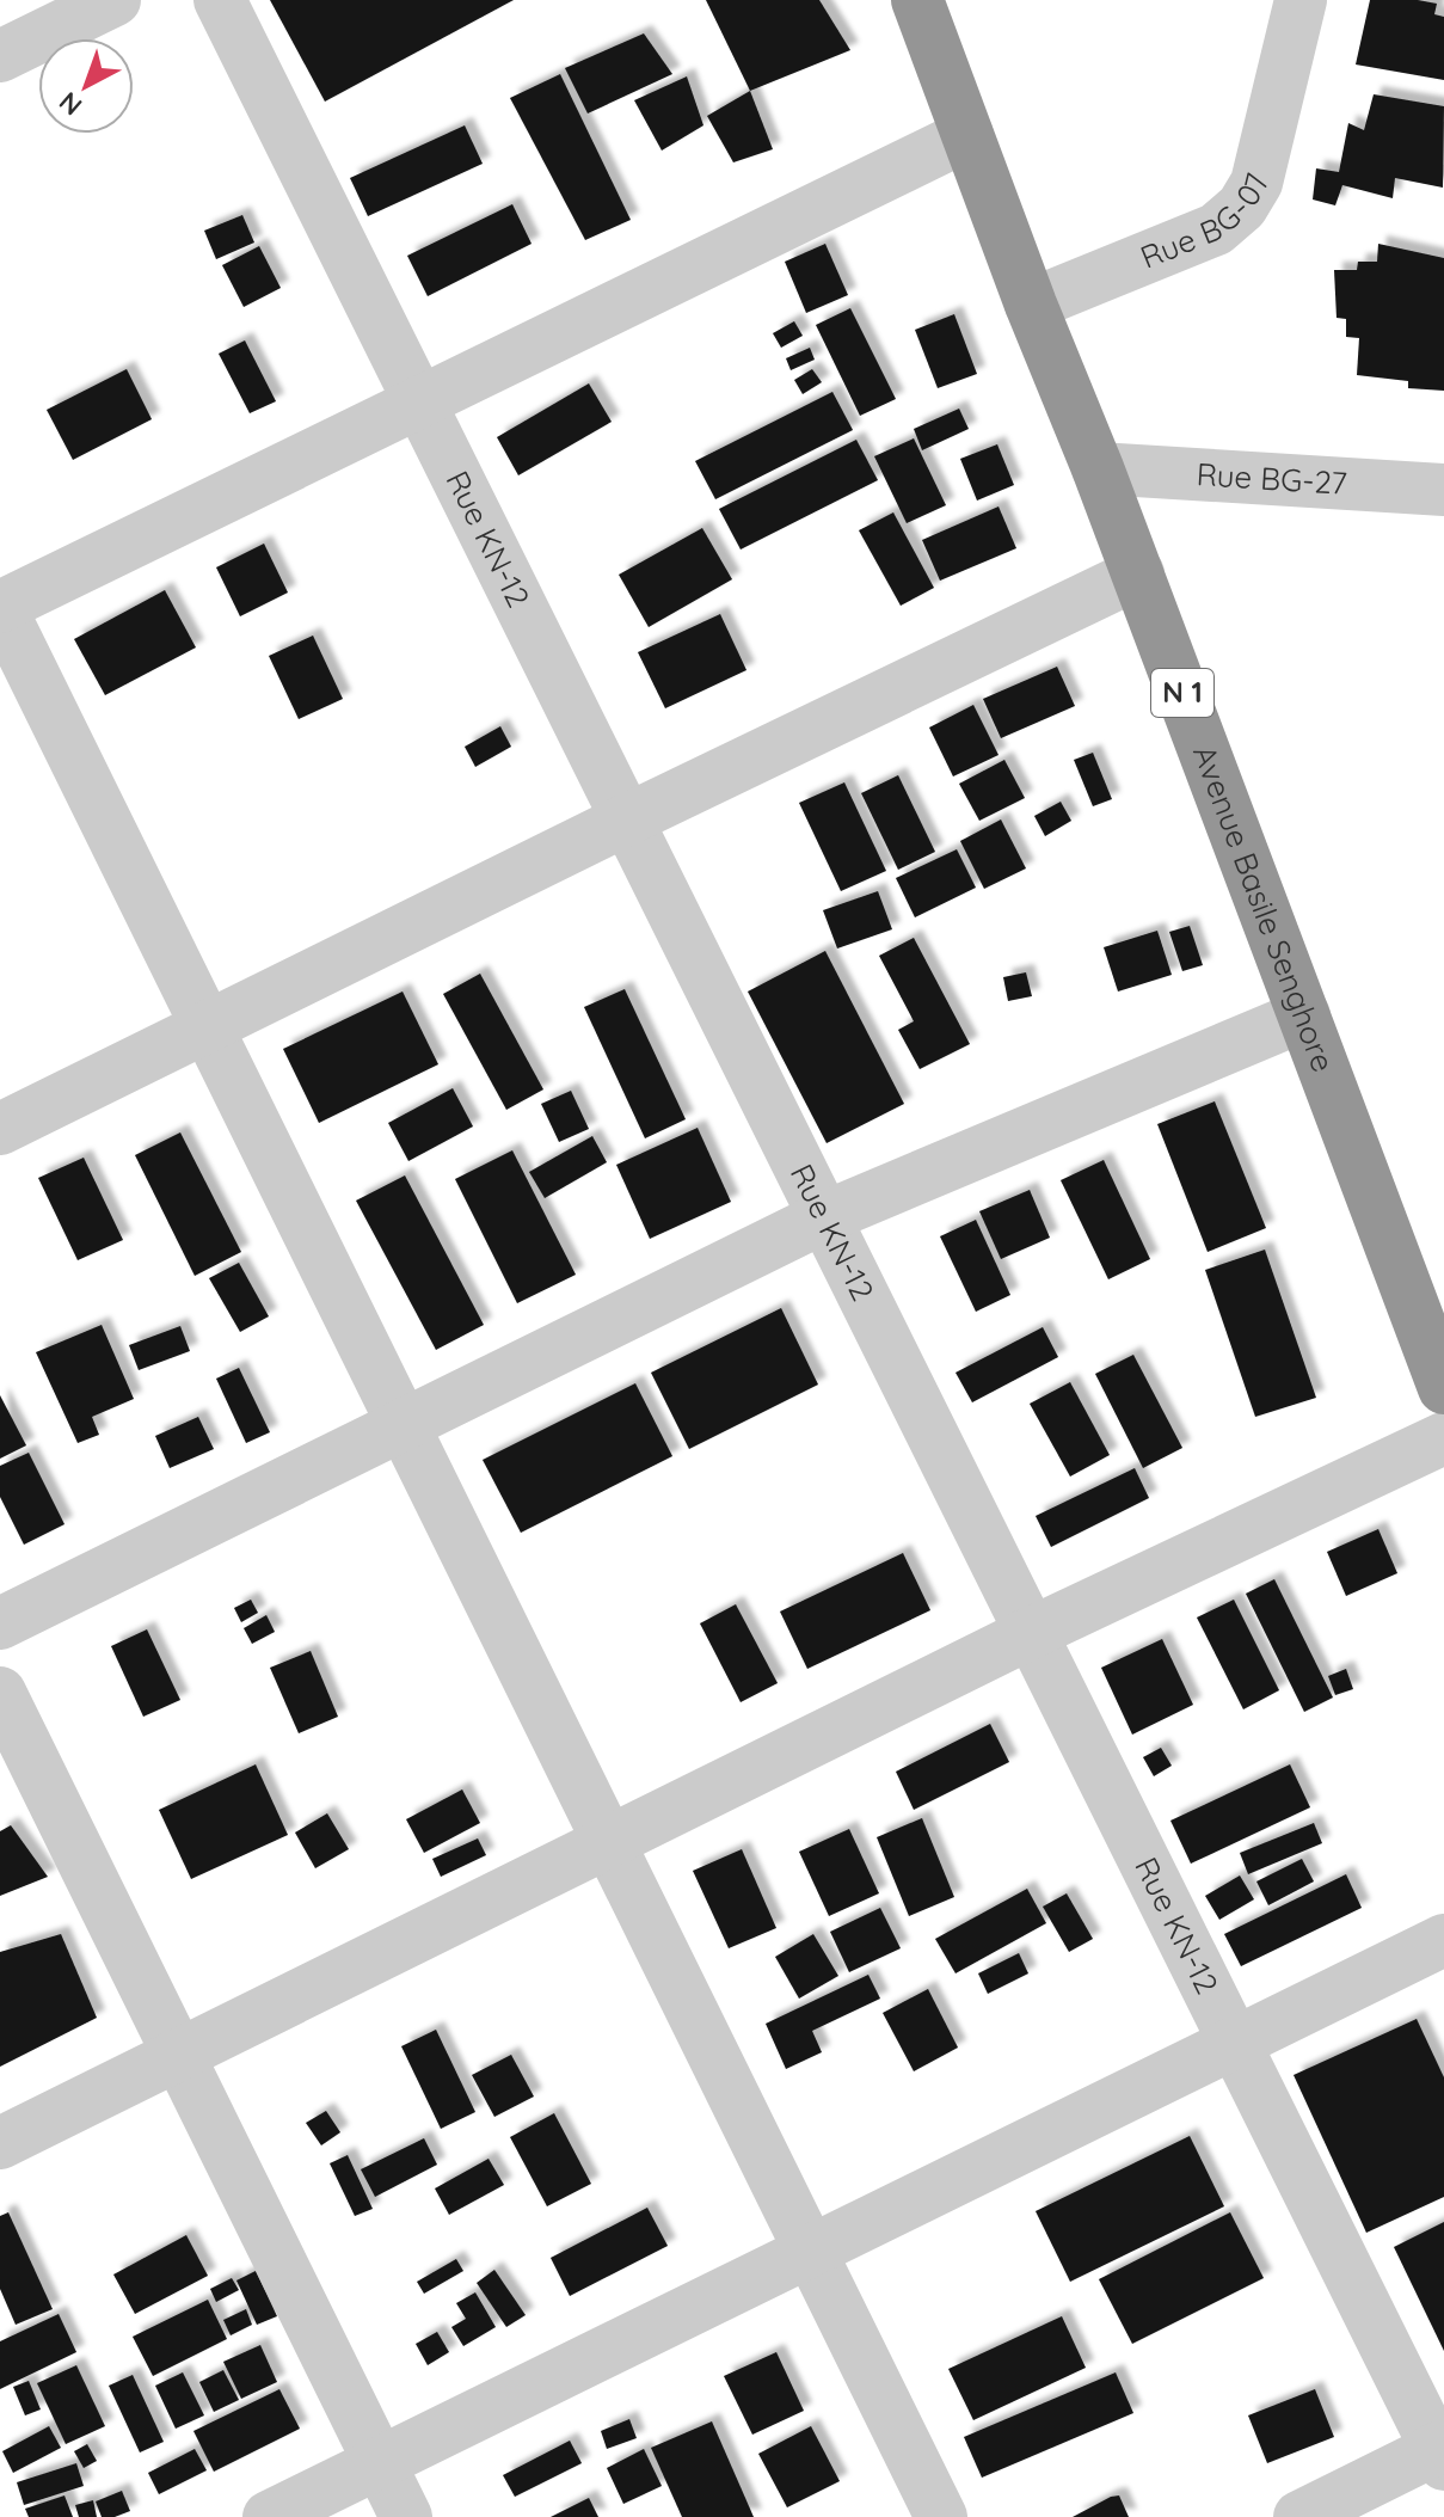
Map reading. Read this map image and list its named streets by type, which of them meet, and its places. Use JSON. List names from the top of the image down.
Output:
{
  "streets": {
    "highway": ["N 1", "Avenue Basile Senghore"],
    "street": ["Rue BG-07", "Rue BG-27", "Rue KN-12"]
  },
  "crossings": [
    ["Rue BG-07", "Avenue Basile Senghore"],
    ["Rue BG-27", "Avenue Basile Senghore"]
  ],
  "north": "bottom left"
}
